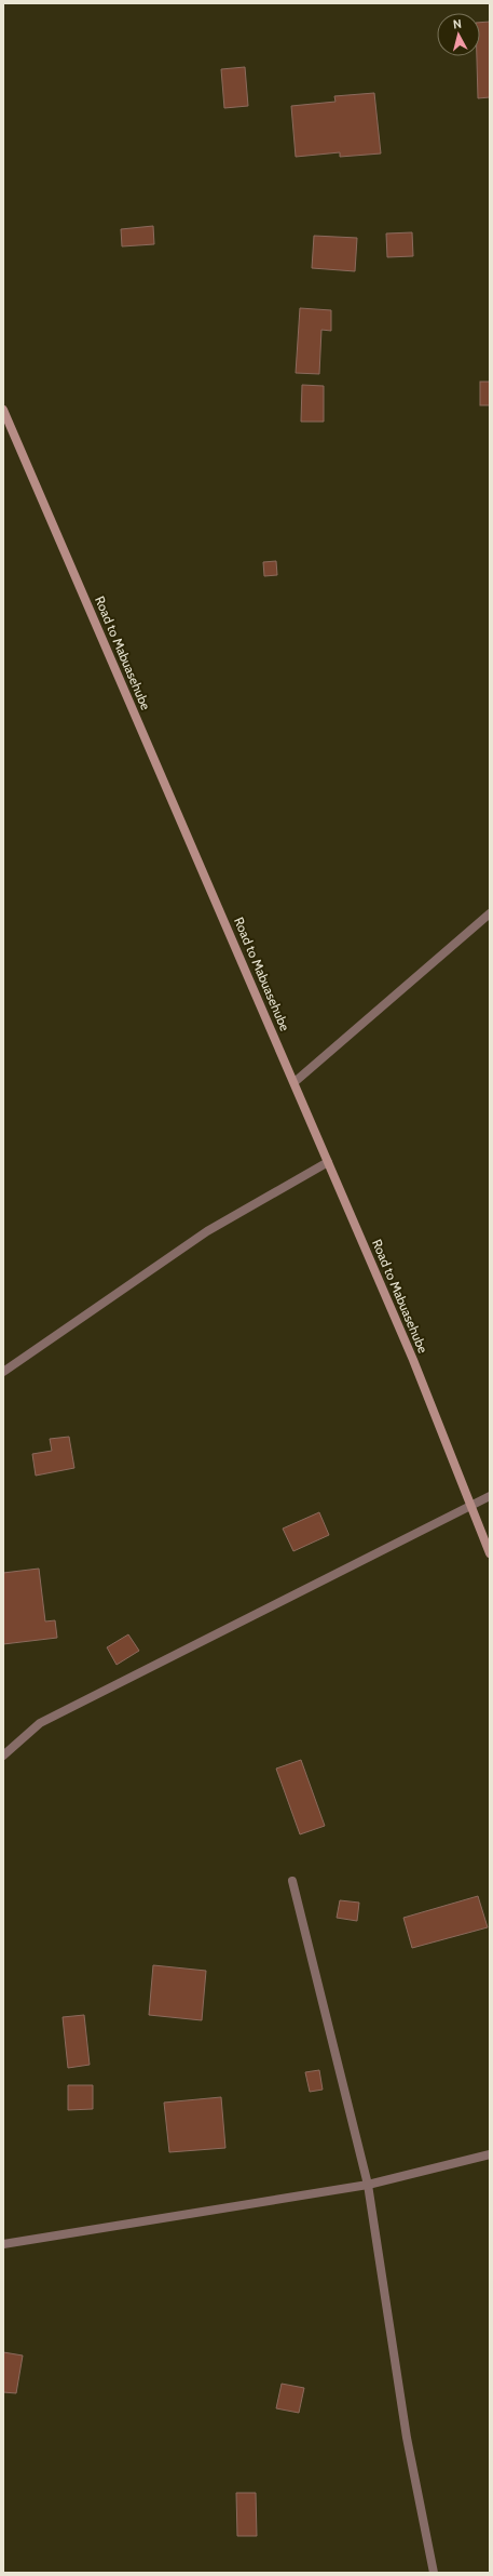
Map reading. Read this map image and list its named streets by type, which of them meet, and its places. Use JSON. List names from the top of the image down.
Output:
{
  "streets": {
    "main road": ["Road to Mabuasehube"]
  },
  "north": "top"
}
